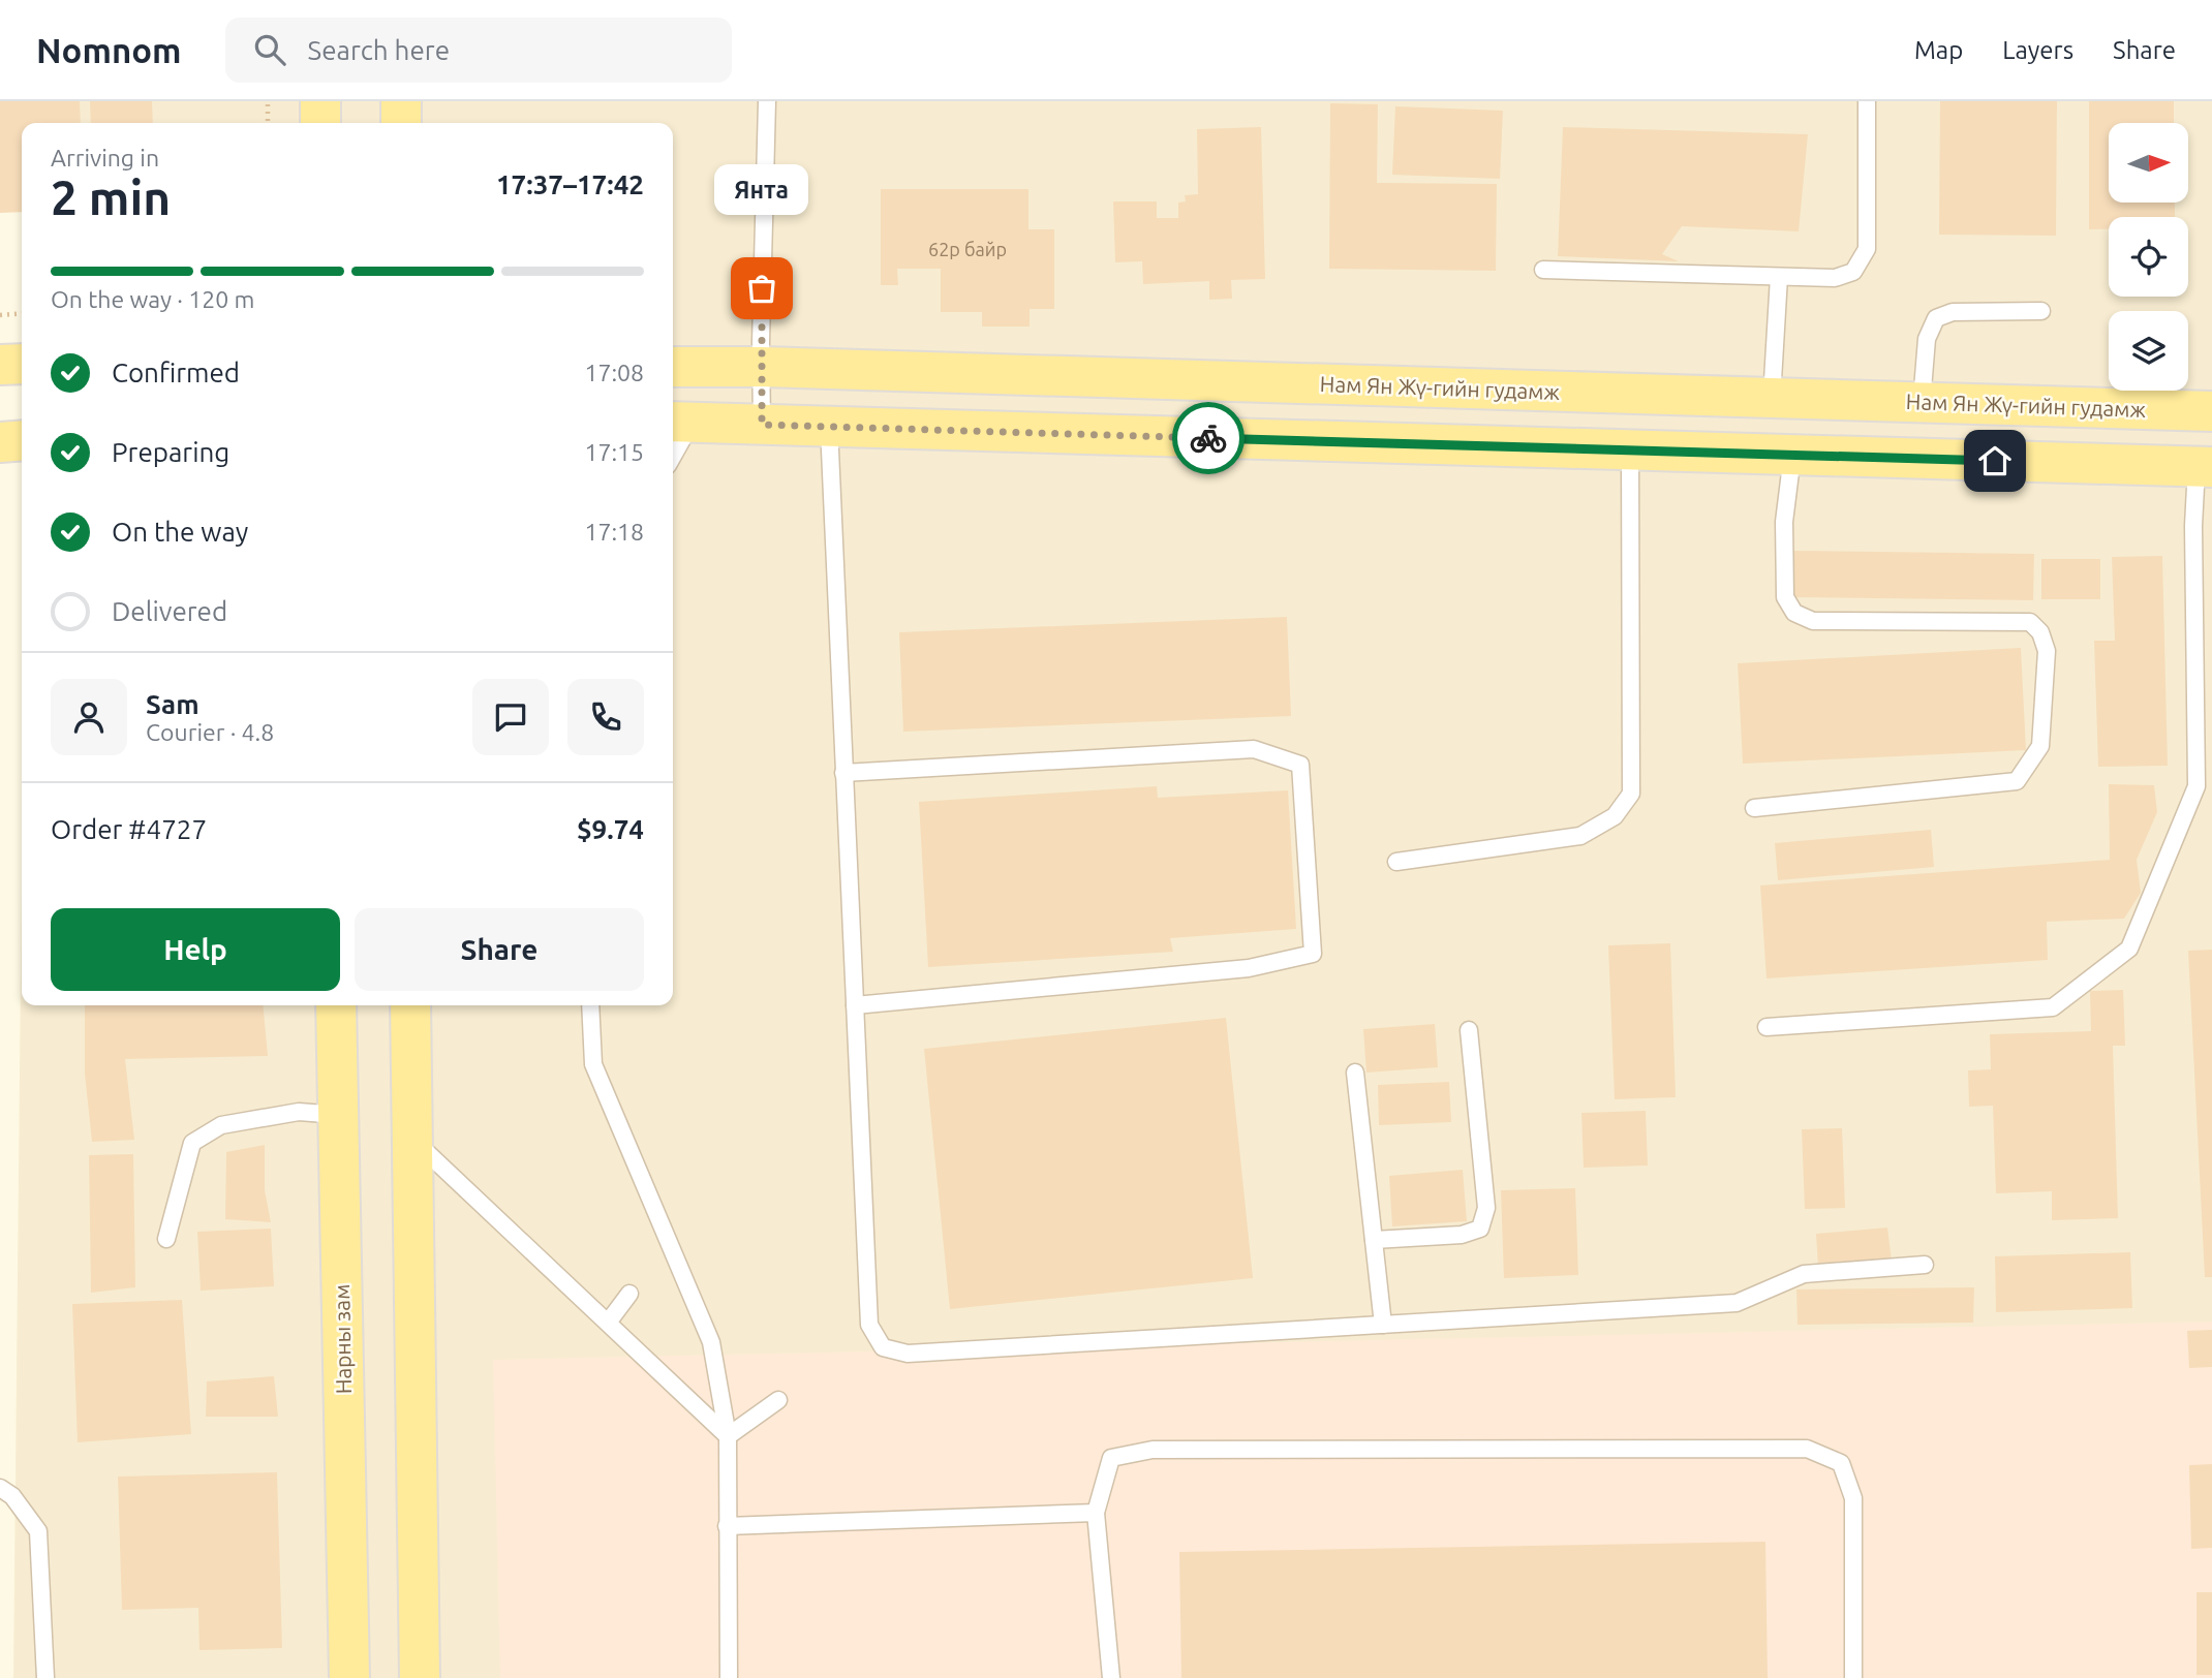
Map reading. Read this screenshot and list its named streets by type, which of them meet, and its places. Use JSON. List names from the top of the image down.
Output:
{
  "streets": {
    "main road": ["Нам Ян Жү-гийн гудамж", "Нарны зам"]
  },
  "places": ["Янта"],
  "house_numbers": ["62р байр"],
  "north": "right",
  "page": {
    "header": "Nomnom",
    "search": "Search here",
    "nav": ["Map", "Layers", "Share"],
    "heading": ["2 min", "Arriving in", "17:37–17:42"],
    "panel": [
      "Sam",
      "Courier · 4.8",
      "Order #4727",
      "$9.74"
    ],
    "bubble": "Янта",
    "bar": "On the way · 120 m",
    "list": [
      ["Confirmed", "17:08"],
      ["Preparing", "17:15"],
      ["On the way", "17:18"],
      "Delivered"
    ],
    "buttons": ["Help", "Share"]
  }
}
